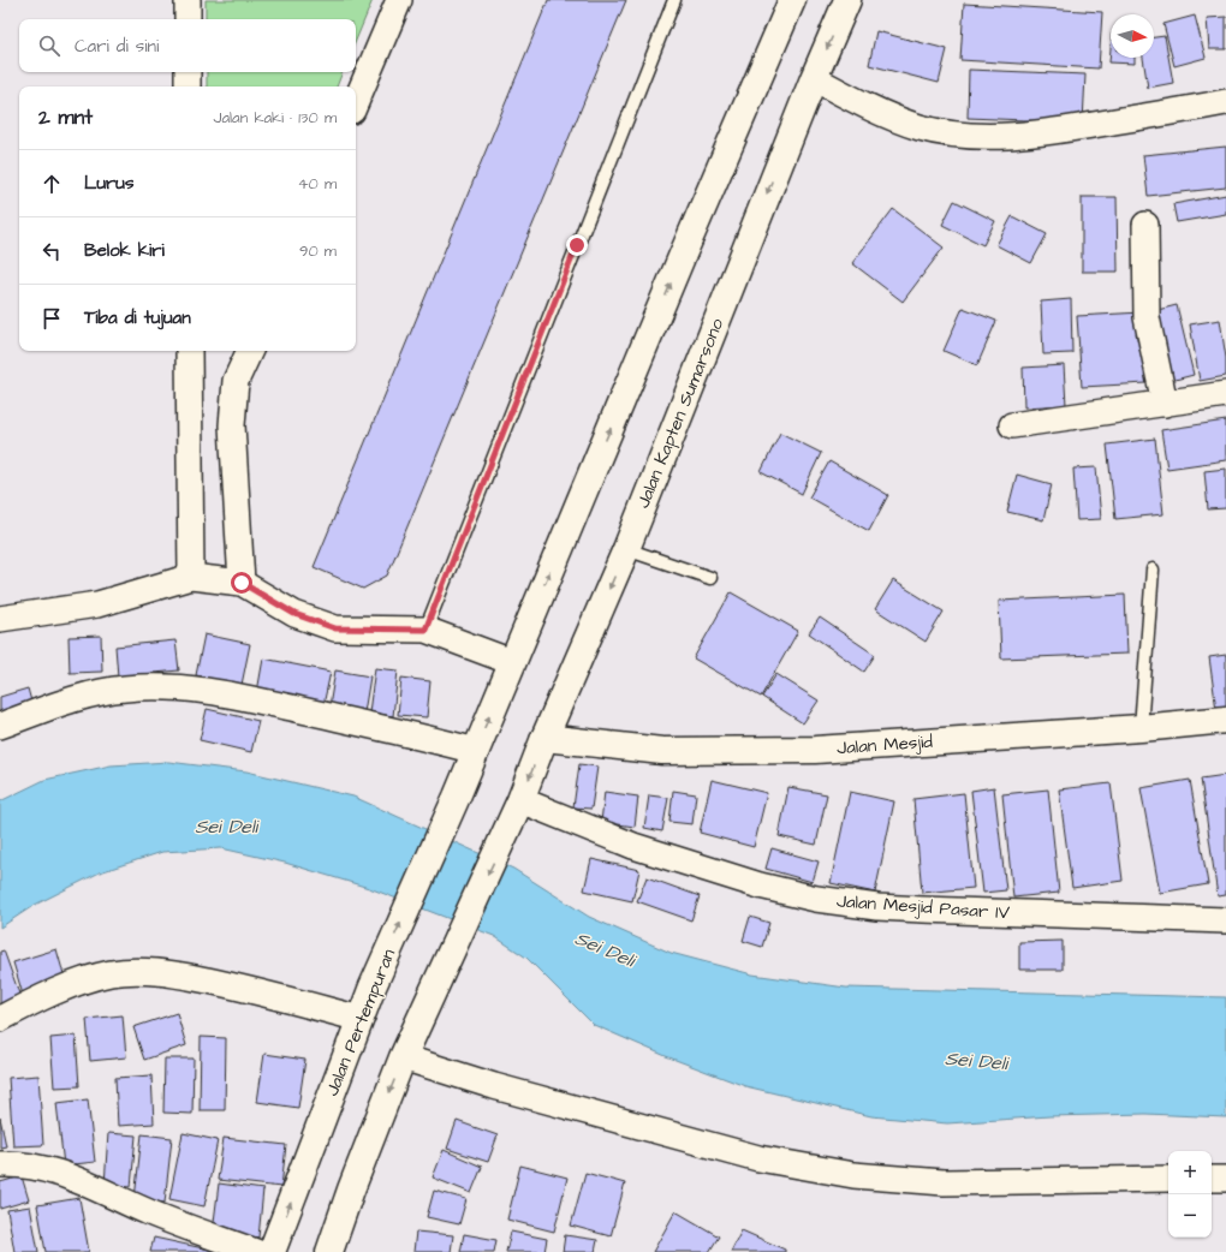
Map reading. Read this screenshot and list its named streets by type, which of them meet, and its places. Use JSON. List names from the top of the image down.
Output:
{
  "streets": {
    "main road": ["Jalan Kapten Sumarsono", "Jalan Mesjid", "Jalan Pertempuran"],
    "street": ["Jalan Mesjid Pasar IV"]
  },
  "crossings": [
    ["Jalan Kapten Sumarsono", "Jalan Mesjid"],
    ["Jalan Kapten Sumarsono", "Jalan Mesjid Pasar IV"]
  ],
  "water": ["Sei Deli"],
  "north": "right",
  "page": {
    "search": "Cari di sini",
    "heading": ["2 mnt", "Jalan kaki · 130 m"],
    "list": [
      ["Lurus", "40 m"],
      ["Belok kiri", "90 m"],
      "Tiba di tujuan"
    ],
    "map_buttons": ["+", "−"]
  }
}
